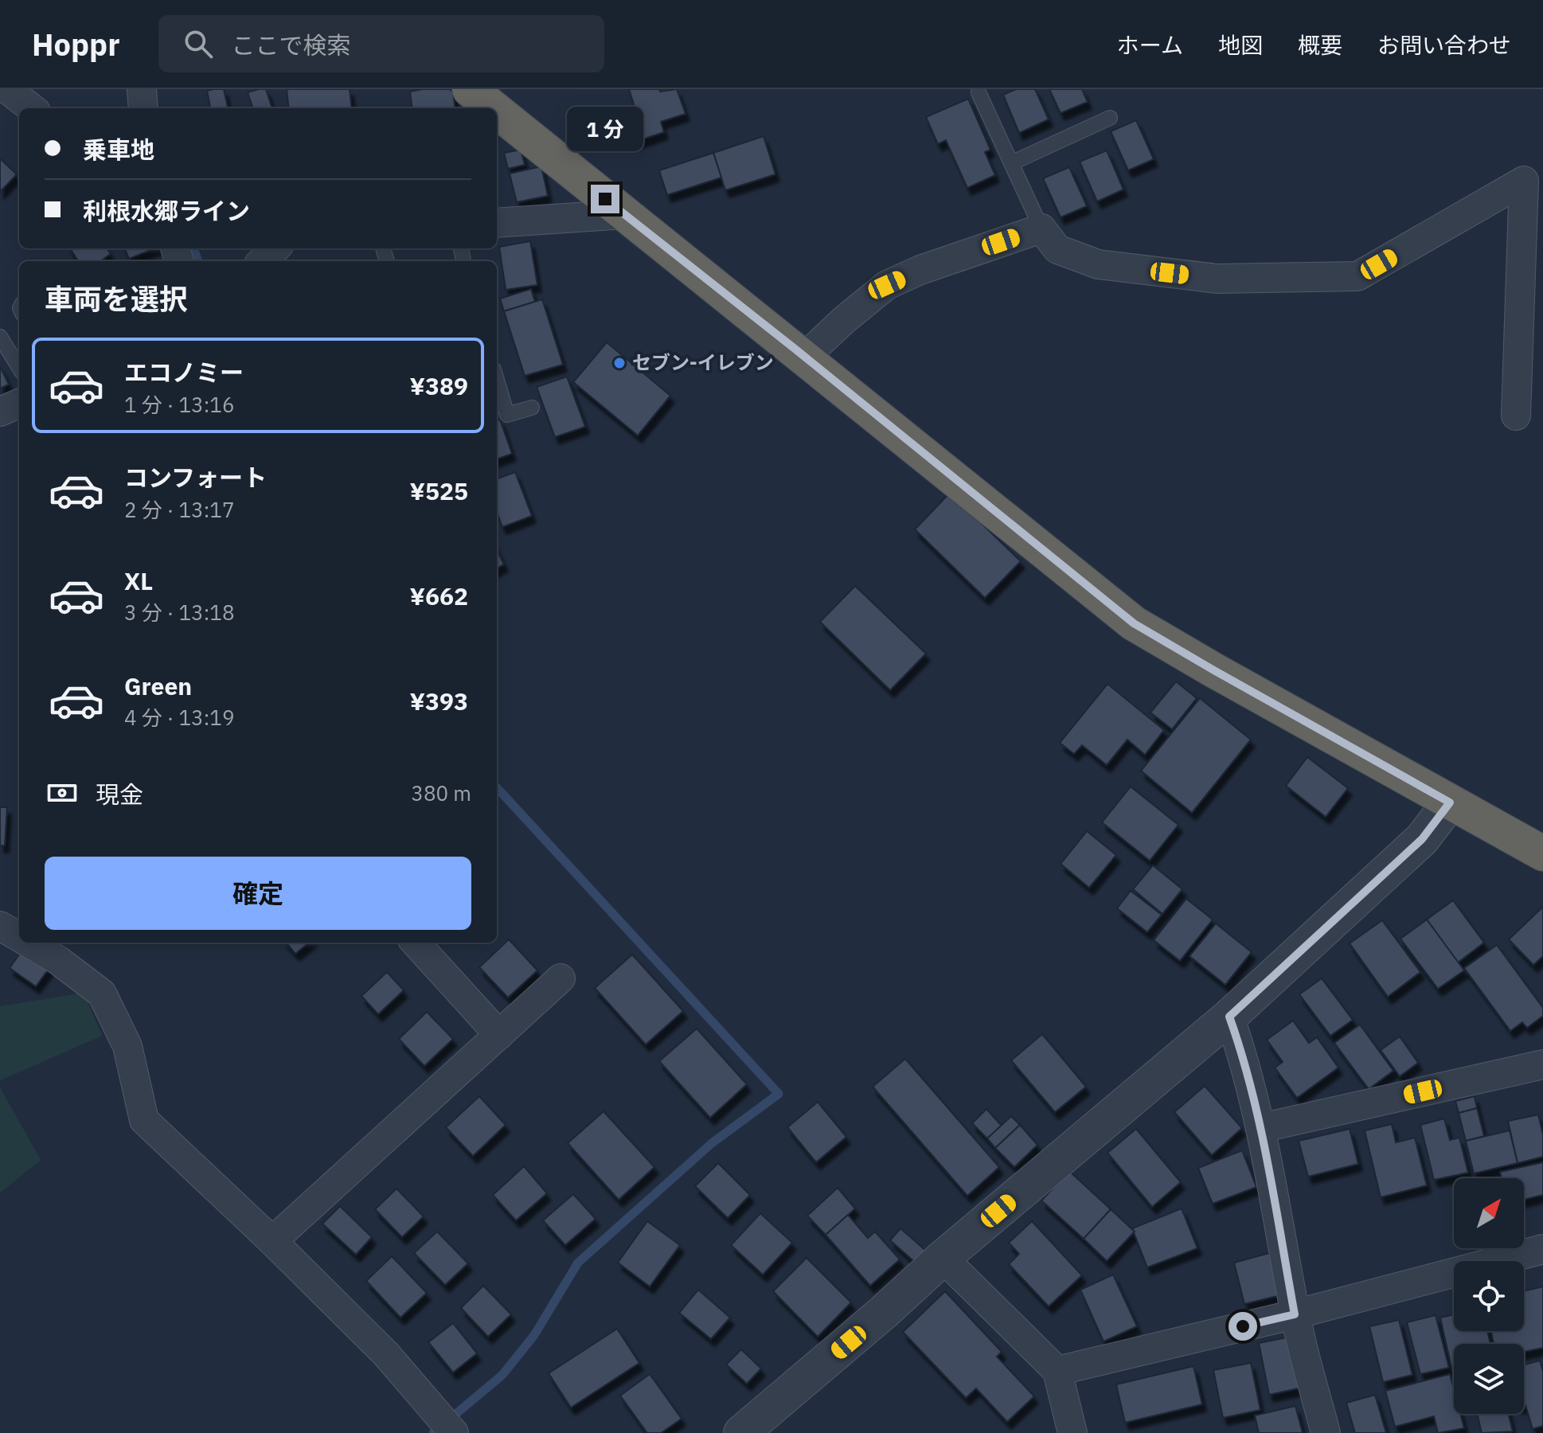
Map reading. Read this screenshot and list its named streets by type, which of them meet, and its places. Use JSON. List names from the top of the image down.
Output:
{
  "places": ["セブン-イレブン"],
  "north": "top right",
  "page": {
    "header": "Hoppr",
    "search": "ここで検索",
    "nav": [
      "ホーム",
      "地図",
      "概要",
      "お問い合わせ"
    ],
    "bubble": "1 分",
    "banner": ["乗車地", "利根水郷ライン"],
    "heading": "車両を選択",
    "list": [
      {
        "name": "エコノミー",
        "note": "1 分 · 13:16",
        "value": "¥389"
      },
      {
        "name": "コンフォート",
        "note": "2 分 · 13:17",
        "value": "¥525"
      },
      {
        "name": "XL",
        "note": "3 分 · 13:18",
        "value": "¥662"
      },
      {
        "name": "Green",
        "note": "4 分 · 13:19",
        "value": "¥393"
      }
    ],
    "pay": ["現金", "380 m"],
    "buttons": "確定"
  }
}
